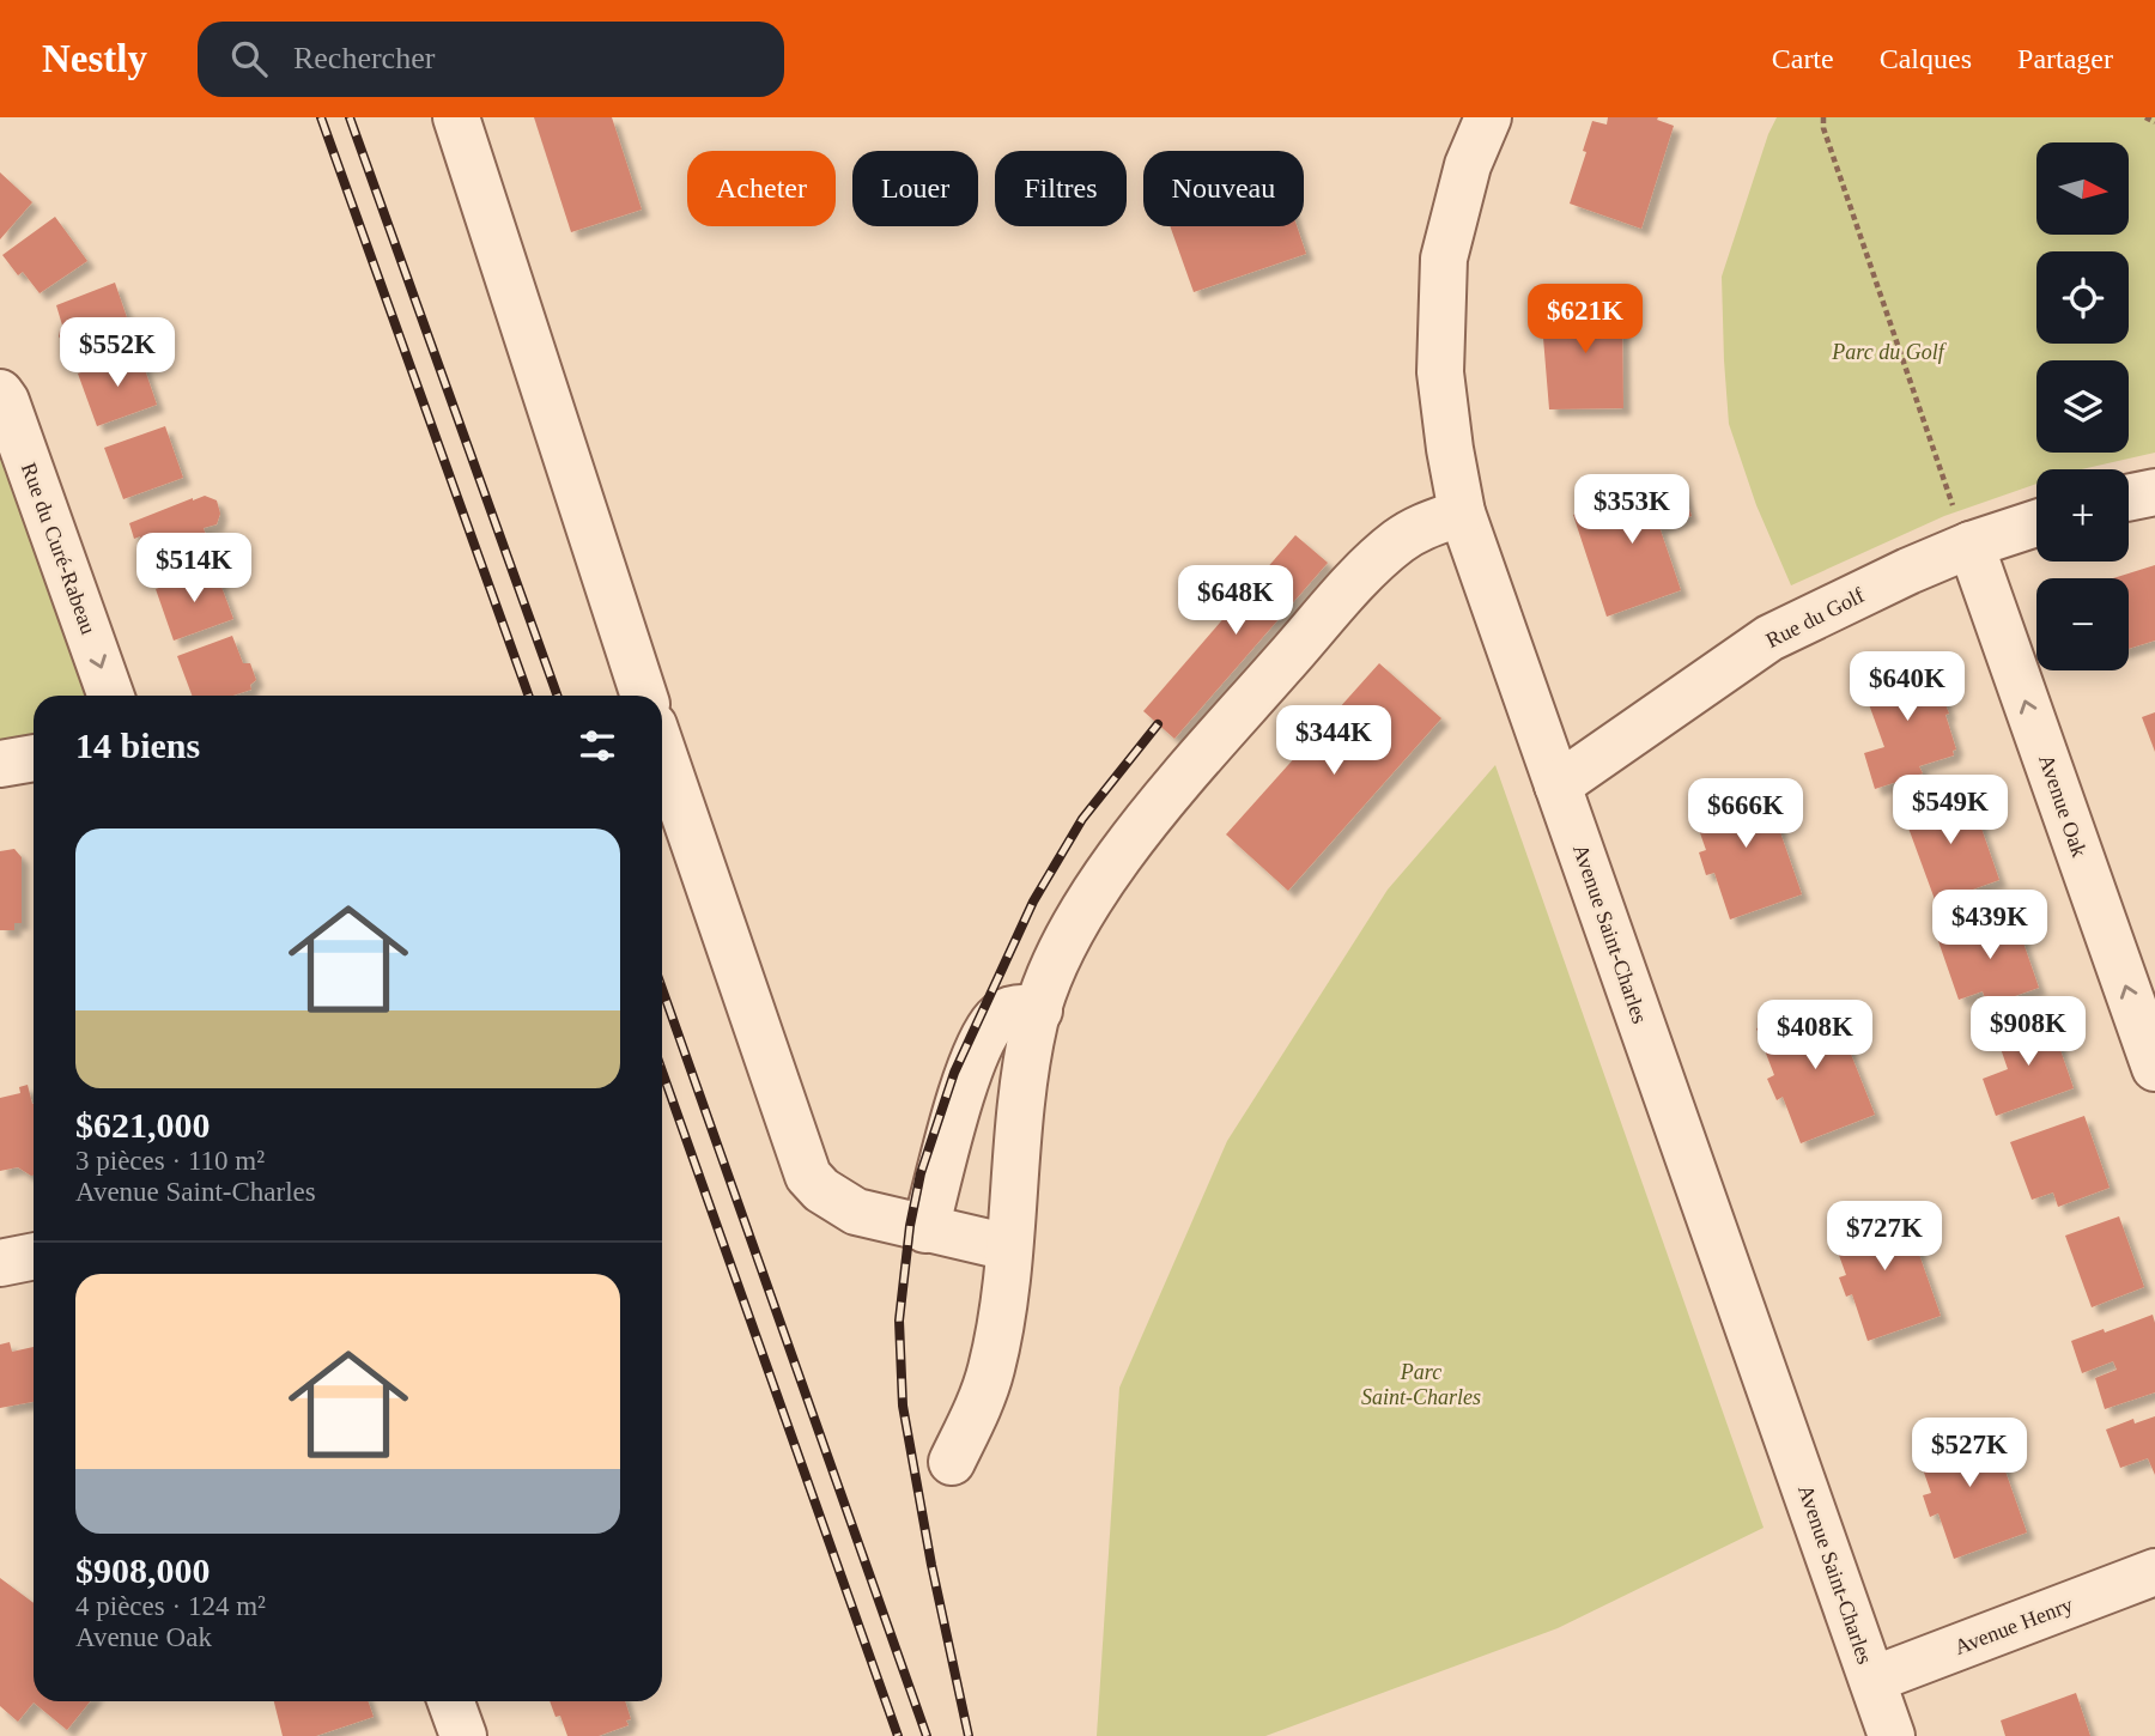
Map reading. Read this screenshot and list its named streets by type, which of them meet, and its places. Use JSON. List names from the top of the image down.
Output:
{
  "streets": {
    "street": [
      "Rue du Curé-Rabeau",
      "Rue du Golf",
      "Avenue Oak",
      "Avenue Saint-Charles",
      "Avenue Henry"
    ]
  },
  "crossings": [
    ["Rue du Golf", "Avenue Oak"],
    ["Rue du Golf", "Avenue Saint-Charles"],
    ["Avenue Saint-Charles", "Avenue Henry"]
  ],
  "one_way": ["Rue du Curé-Rabeau", "Avenue Oak"],
  "parks": ["Parc du Golf", "Parc Saint-Charles"],
  "north": "right",
  "page": {
    "header": "Nestly",
    "search": "Rechercher",
    "nav": ["Carte", "Calques", "Partager"],
    "map_buttons": ["+", "−"],
    "chip": [
      "Acheter",
      "Louer",
      "Filtres",
      "Nouveau"
    ],
    "price": [
      "$621K",
      "$552K",
      "$353K",
      "$514K",
      "$648K",
      "$640K",
      "$344K",
      "$549K",
      "$666K",
      "$439K",
      "$908K",
      "$408K",
      "$727K",
      "$527K"
    ],
    "heading": "14 biens",
    "list": [
      {
        "name": "$621,000",
        "note": "3 pièces · 110 m² · Avenue Saint-Charles"
      },
      {
        "name": "$908,000",
        "note": "4 pièces · 124 m² · Avenue Oak"
      }
    ]
  }
}
